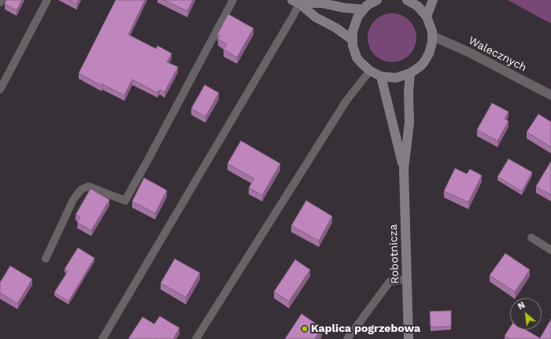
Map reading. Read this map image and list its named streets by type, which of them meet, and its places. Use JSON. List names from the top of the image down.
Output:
{
  "streets": {
    "street": ["Walecznych", "Robotnicza"]
  },
  "places": ["Kaplica pogrzebowa"],
  "north": "top left"
}
